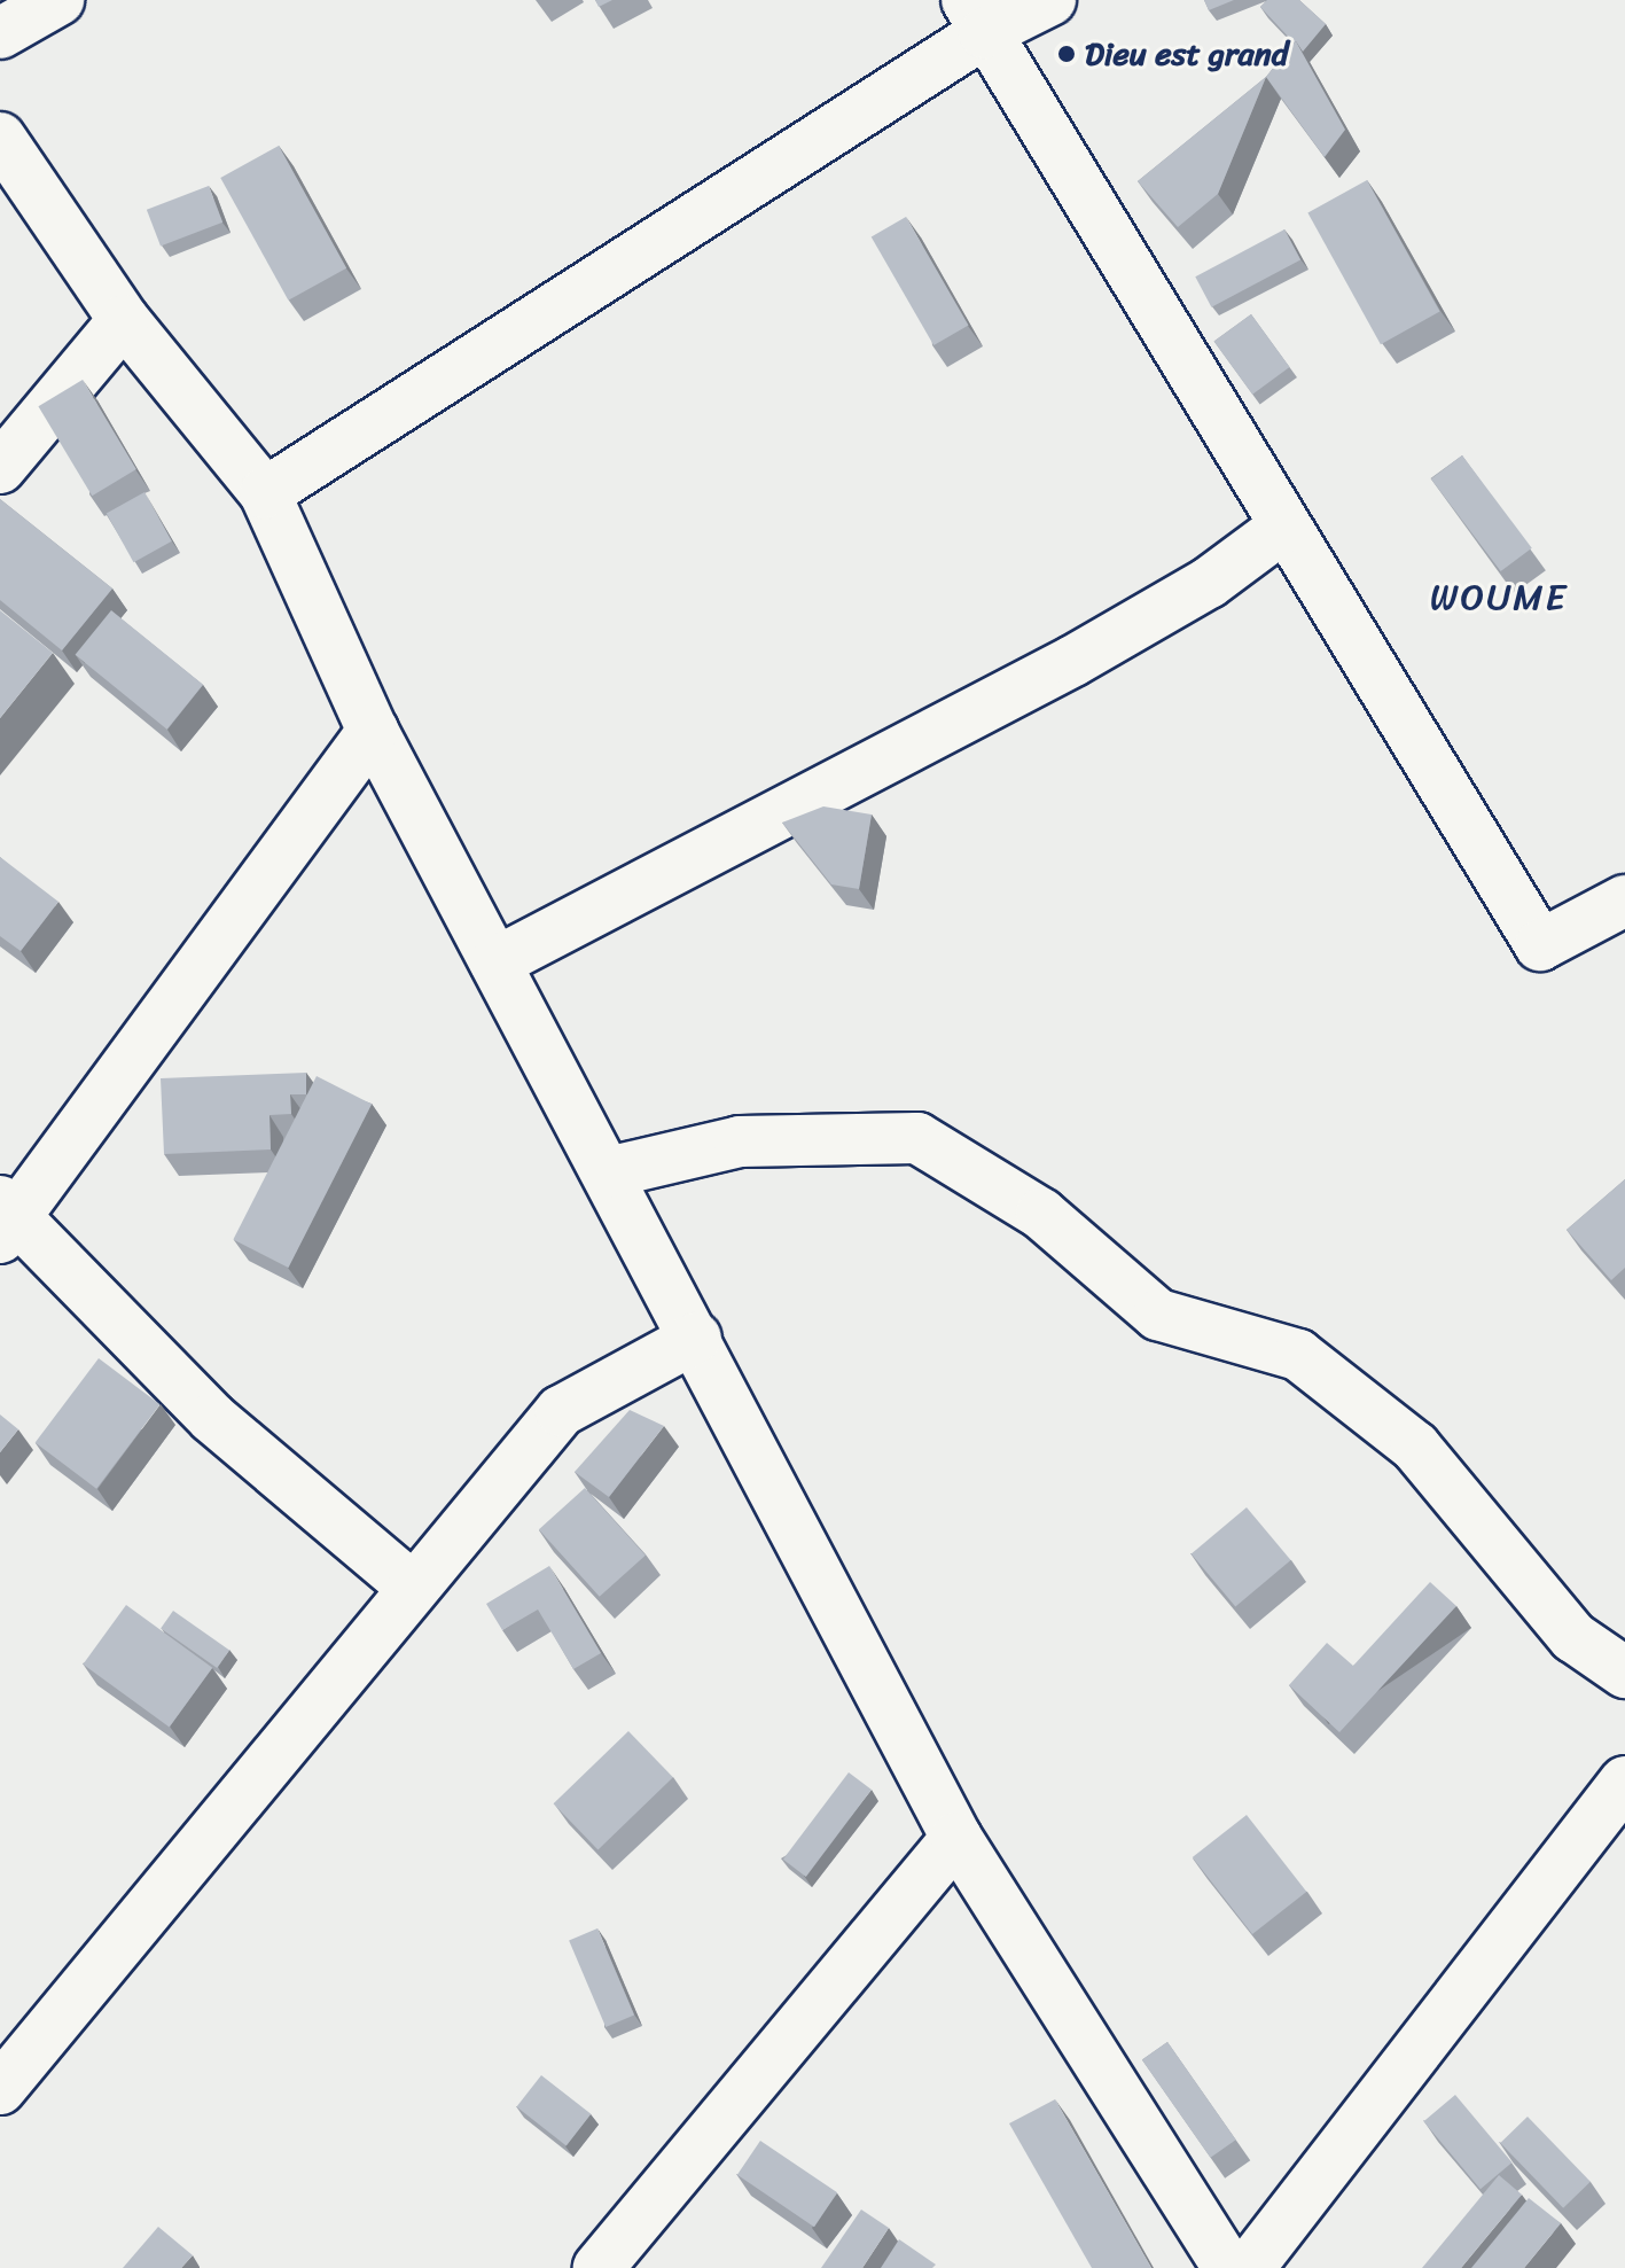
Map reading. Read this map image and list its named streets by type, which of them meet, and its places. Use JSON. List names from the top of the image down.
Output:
{
  "districts": ["WOUME"],
  "places": ["Dieu est grand"]
}
